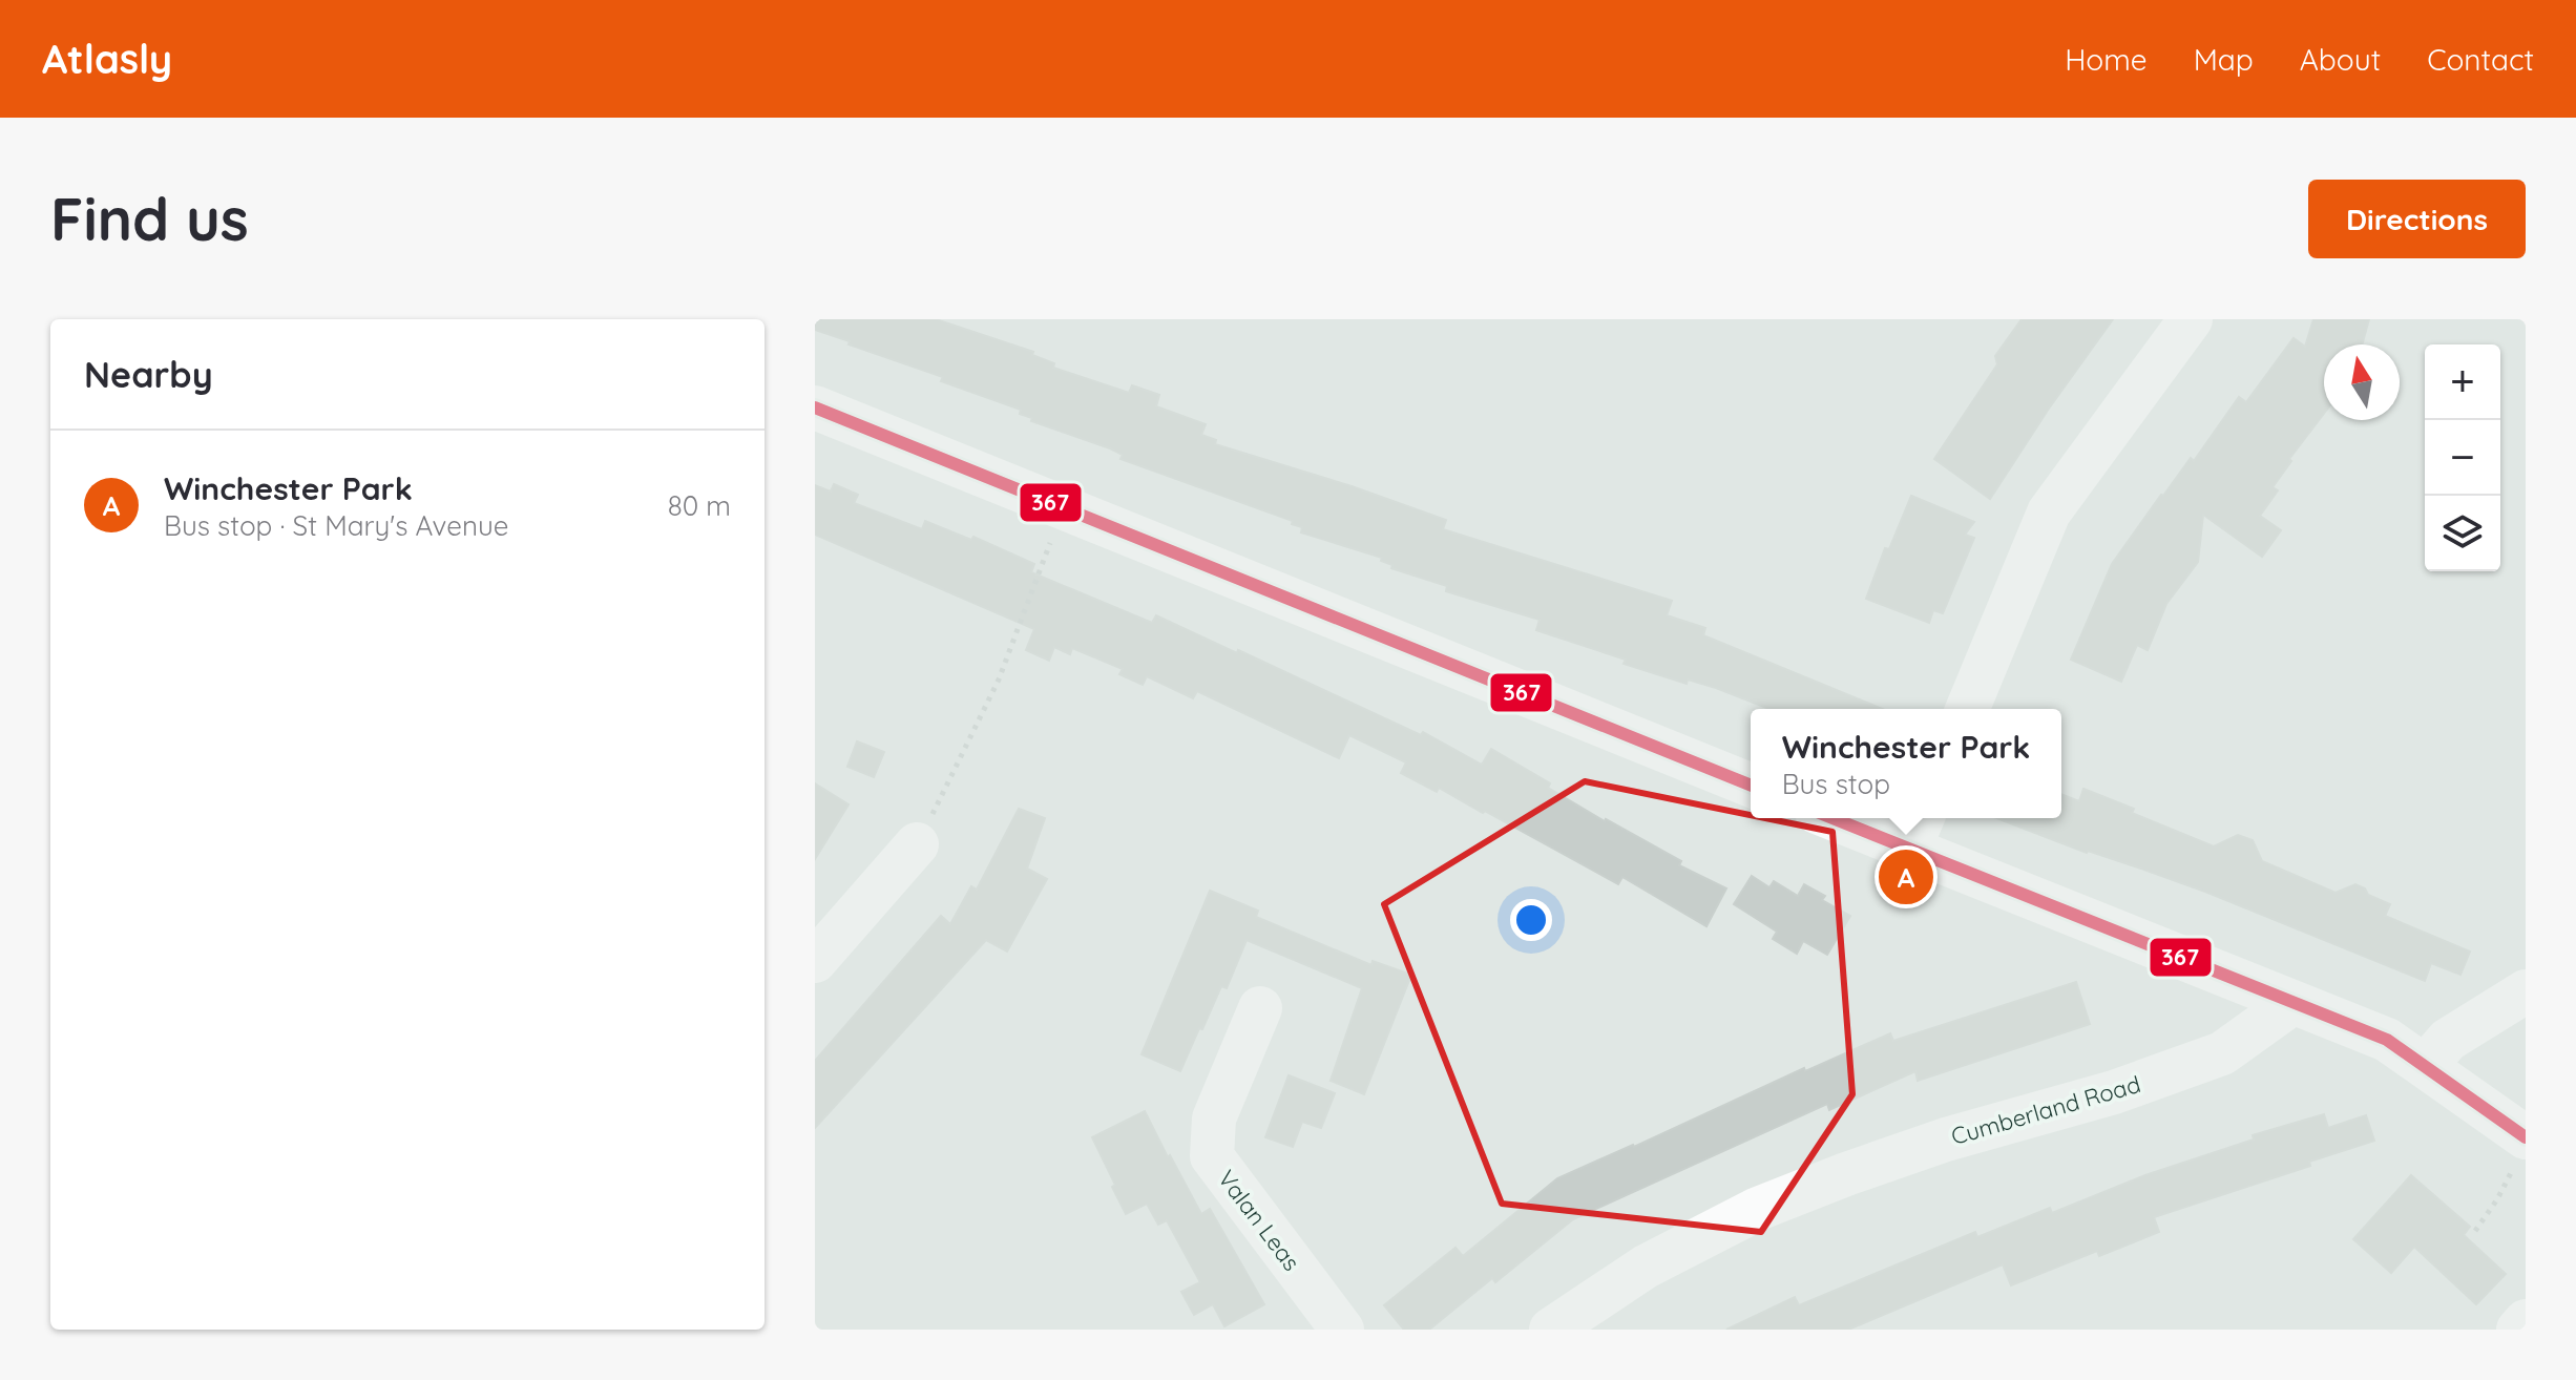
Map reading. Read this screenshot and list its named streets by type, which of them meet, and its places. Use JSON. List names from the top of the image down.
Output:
{
  "streets": {
    "street": ["Cumberland Road", "Valan Leas"]
  },
  "lines": ["transit line 367"],
  "north": "top",
  "page": {
    "header": "Atlasly",
    "nav": [
      "Home",
      "Map",
      "About",
      "Contact"
    ],
    "buttons": "Directions",
    "title": "Find us",
    "heading": "Nearby",
    "map_buttons": ["+", "−"],
    "list": [
      {
        "mark": "A",
        "name": "Winchester Park",
        "note": "Bus stop · St Mary's Avenue",
        "value": "80 m"
      }
    ],
    "popup": ["Winchester Park", "Bus stop"],
    "pins": "A"
  }
}
